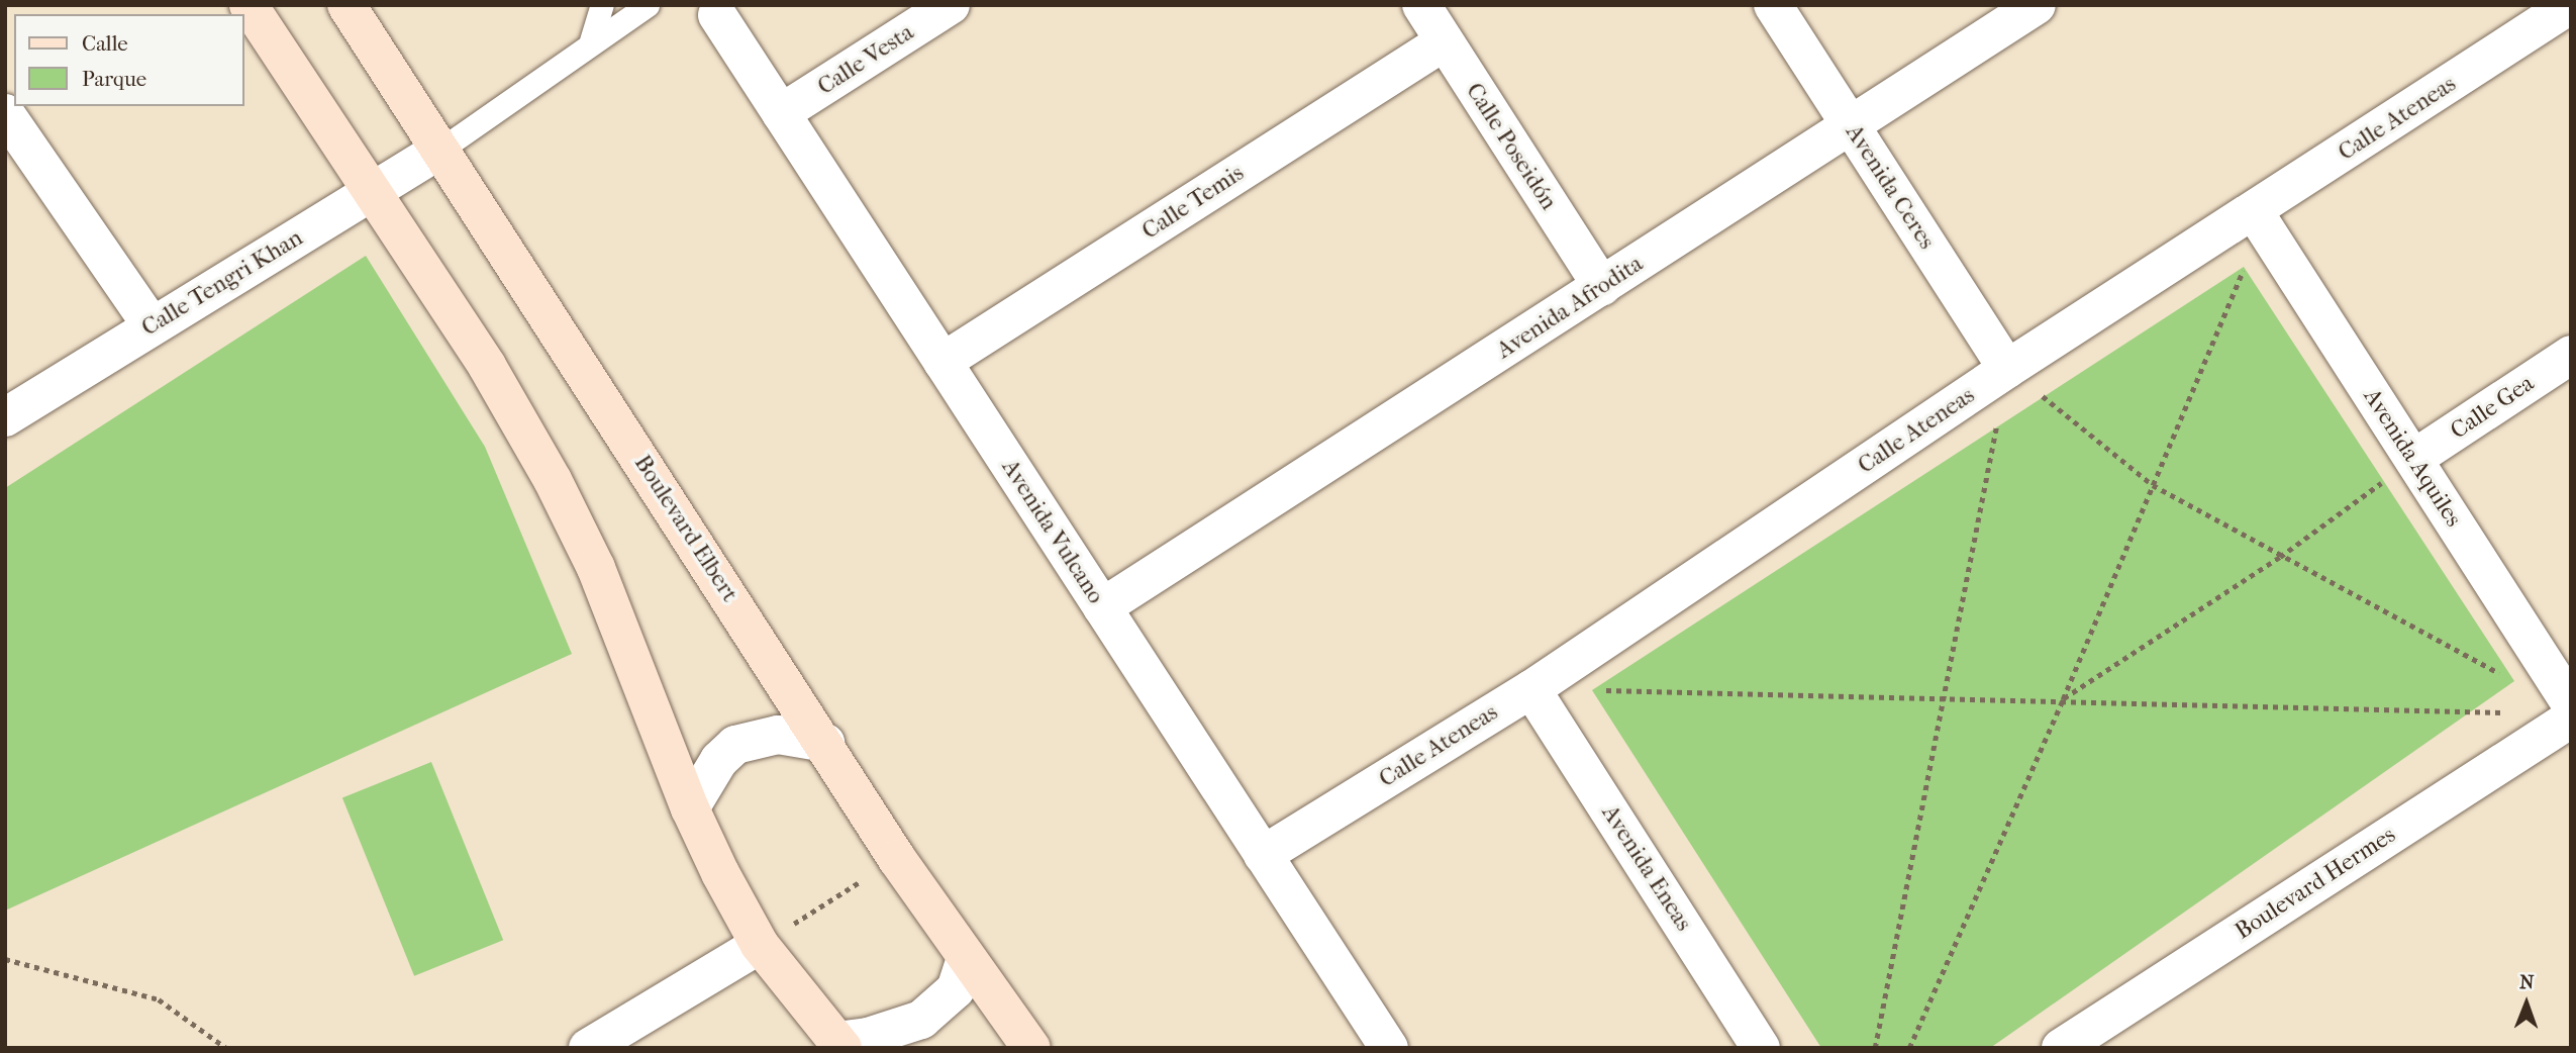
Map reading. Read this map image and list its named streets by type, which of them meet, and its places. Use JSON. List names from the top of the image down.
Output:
{
  "streets": {
    "street": [
      "Calle Vesta",
      "Calle Ateneas",
      "Calle Poseidón",
      "Avenida Ceres",
      "Calle Temis",
      "Calle Tengri Khan",
      "Avenida Afrodita",
      "Calle Gea",
      "Avenida Aquiles",
      "Boulevard Elbert",
      "Avenida Vulcano",
      "Avenida Eneas",
      "Boulevard Hermes"
    ]
  },
  "crossings": [
    ["Calle Vesta", "Avenida Vulcano"],
    ["Calle Ateneas", "Avenida Ceres"],
    ["Calle Ateneas", "Avenida Aquiles"],
    ["Calle Ateneas", "Avenida Vulcano"],
    ["Calle Ateneas", "Avenida Eneas"],
    ["Calle Poseidón", "Calle Temis"],
    ["Calle Poseidón", "Avenida Afrodita"],
    ["Avenida Ceres", "Avenida Afrodita"],
    ["Calle Temis", "Avenida Vulcano"],
    ["Calle Tengri Khan", "Boulevard Elbert"],
    ["Avenida Afrodita", "Avenida Vulcano"],
    ["Calle Gea", "Avenida Aquiles"]
  ],
  "legend": ["Calle", "Parque"],
  "north": "top"
}
